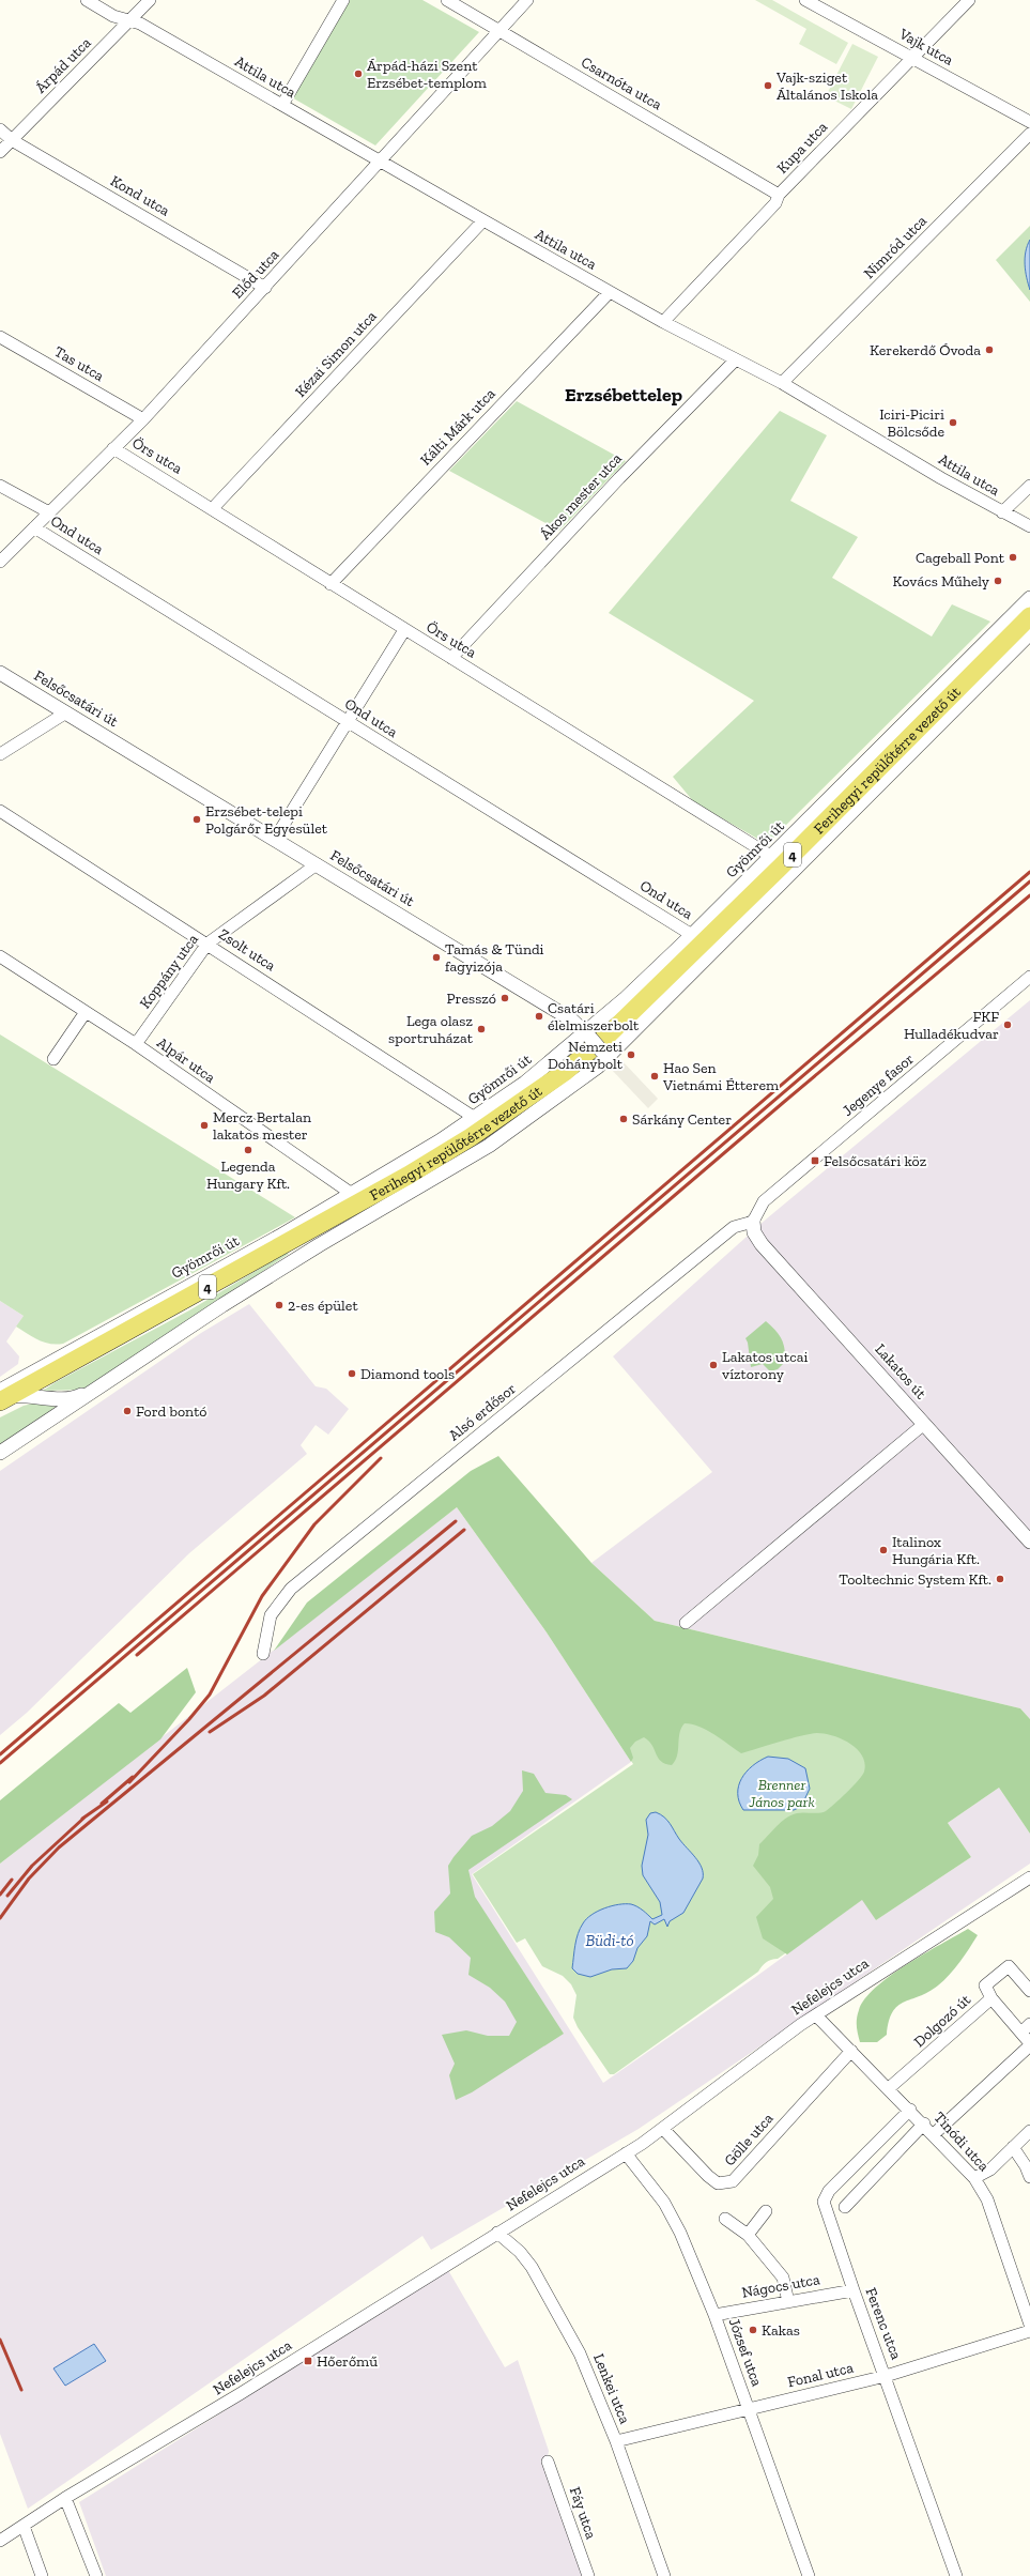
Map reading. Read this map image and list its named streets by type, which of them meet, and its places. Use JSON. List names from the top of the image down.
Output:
{
  "streets": {
    "main road": ["Ferihegyi repülőtérre vezető út", "4"],
    "street": [
      "Vajk utca",
      "Árpád utca",
      "Attila utca",
      "Csarnóta utca",
      "Kupa utca",
      "Kond utca",
      "Nimród utca",
      "Előd utca",
      "Kézai Simon utca",
      "Tas utca",
      "Kálti Márk utca",
      "Örs utca",
      "Ákos mester utca",
      "Ond utca",
      "Felsőcsatári út",
      "Gyömrői út",
      "Zsolt utca",
      "Koppány utca",
      "Alpár utca",
      "Jegenye fasor",
      "Lakatos út",
      "Alsó erdősor",
      "Nefelejcs utca",
      "Dolgozó út",
      "Gölle utca",
      "Tinódi utca",
      "Nágocs utca",
      "Ferenc utca",
      "József utca",
      "Fonal utca",
      "Lenkei utca",
      "Fáy utca"
    ]
  },
  "crossings": [
    ["Vajk utca", "Kupa utca"],
    ["Árpád utca", "Attila utca"],
    ["Árpád utca", "Kond utca"],
    ["Attila utca", "Kupa utca"],
    ["Attila utca", "Nimród utca"],
    ["Attila utca", "Előd utca"],
    ["Attila utca", "Kézai Simon utca"],
    ["Attila utca", "Kálti Márk utca"],
    ["Attila utca", "Ákos mester utca"],
    ["Csarnóta utca", "Kupa utca"],
    ["Csarnóta utca", "Előd utca"],
    ["Kond utca", "Előd utca"],
    ["Előd utca", "Tas utca"],
    ["Előd utca", "Örs utca"],
    ["Előd utca", "Ond utca"],
    ["Kézai Simon utca", "Örs utca"],
    ["Kálti Márk utca", "Örs utca"],
    ["Örs utca", "Ákos mester utca"],
    ["Örs utca", "Gyömrői út"],
    ["Ond utca", "Gyömrői út"],
    ["Felsőcsatári út", "Gyömrői út"],
    ["Felsőcsatári út", "Koppány utca"],
    ["Ferihegyi repülőtérre vezető út", "Gyömrői út"],
    ["Gyömrői út", "Zsolt utca"],
    ["Gyömrői út", "Alpár utca"],
    ["Zsolt utca", "Koppány utca"],
    ["Koppány utca", "Alpár utca"],
    ["Jegenye fasor", "Lakatos út"],
    ["Jegenye fasor", "Alsó erdősor"],
    ["Lakatos út", "Alsó erdősor"],
    ["Nefelejcs utca", "Gölle utca"],
    ["Nefelejcs utca", "Tinódi utca"],
    ["Nefelejcs utca", "József utca"],
    ["Nefelejcs utca", "Lenkei utca"],
    ["Dolgozó út", "Tinódi utca"],
    ["Gölle utca", "Tinódi utca"],
    ["Tinódi utca", "Ferenc utca"],
    ["Nágocs utca", "Ferenc utca"],
    ["Nágocs utca", "József utca"],
    ["Ferenc utca", "Fonal utca"],
    ["József utca", "Fonal utca"],
    ["Fonal utca", "Lenkei utca"]
  ],
  "districts": ["Erzsébettelep"],
  "water": ["Büdi-tó"],
  "parks": ["Brenner János park"],
  "places": {
    "other": [
      "Árpád-házi Szent Erzsébet-templom",
      "Vajk-sziget Általános Iskola",
      "Kerekerdő Óvoda",
      "Iciri-Piciri Bölcsőde",
      "Cageball Pont",
      "Kovács Műhely",
      "Erzsébet-telepi Polgárőr Egyesület",
      "Tamás & Tündi fagyizója",
      "Presszó",
      "Csatári élelmiszerbolt",
      "FKF Hulladékudvar",
      "Lega olasz sportruházat",
      "Nemzeti Dohánybolt",
      "Hao Sen Vietnámi Étterem",
      "Sárkány Center",
      "Mercz Bertalan lakatos mester",
      "Legenda Hungary Kft.",
      "2-es épület",
      "Lakatos utcai víztorony",
      "Diamond tools",
      "Ford bontó",
      "Italinox Hungária Kft.",
      "Tooltechnic System Kft.",
      "Kakas"
    ],
    "transit": ["Felsőcsatári köz", "Hőerőmű"]
  }
}
